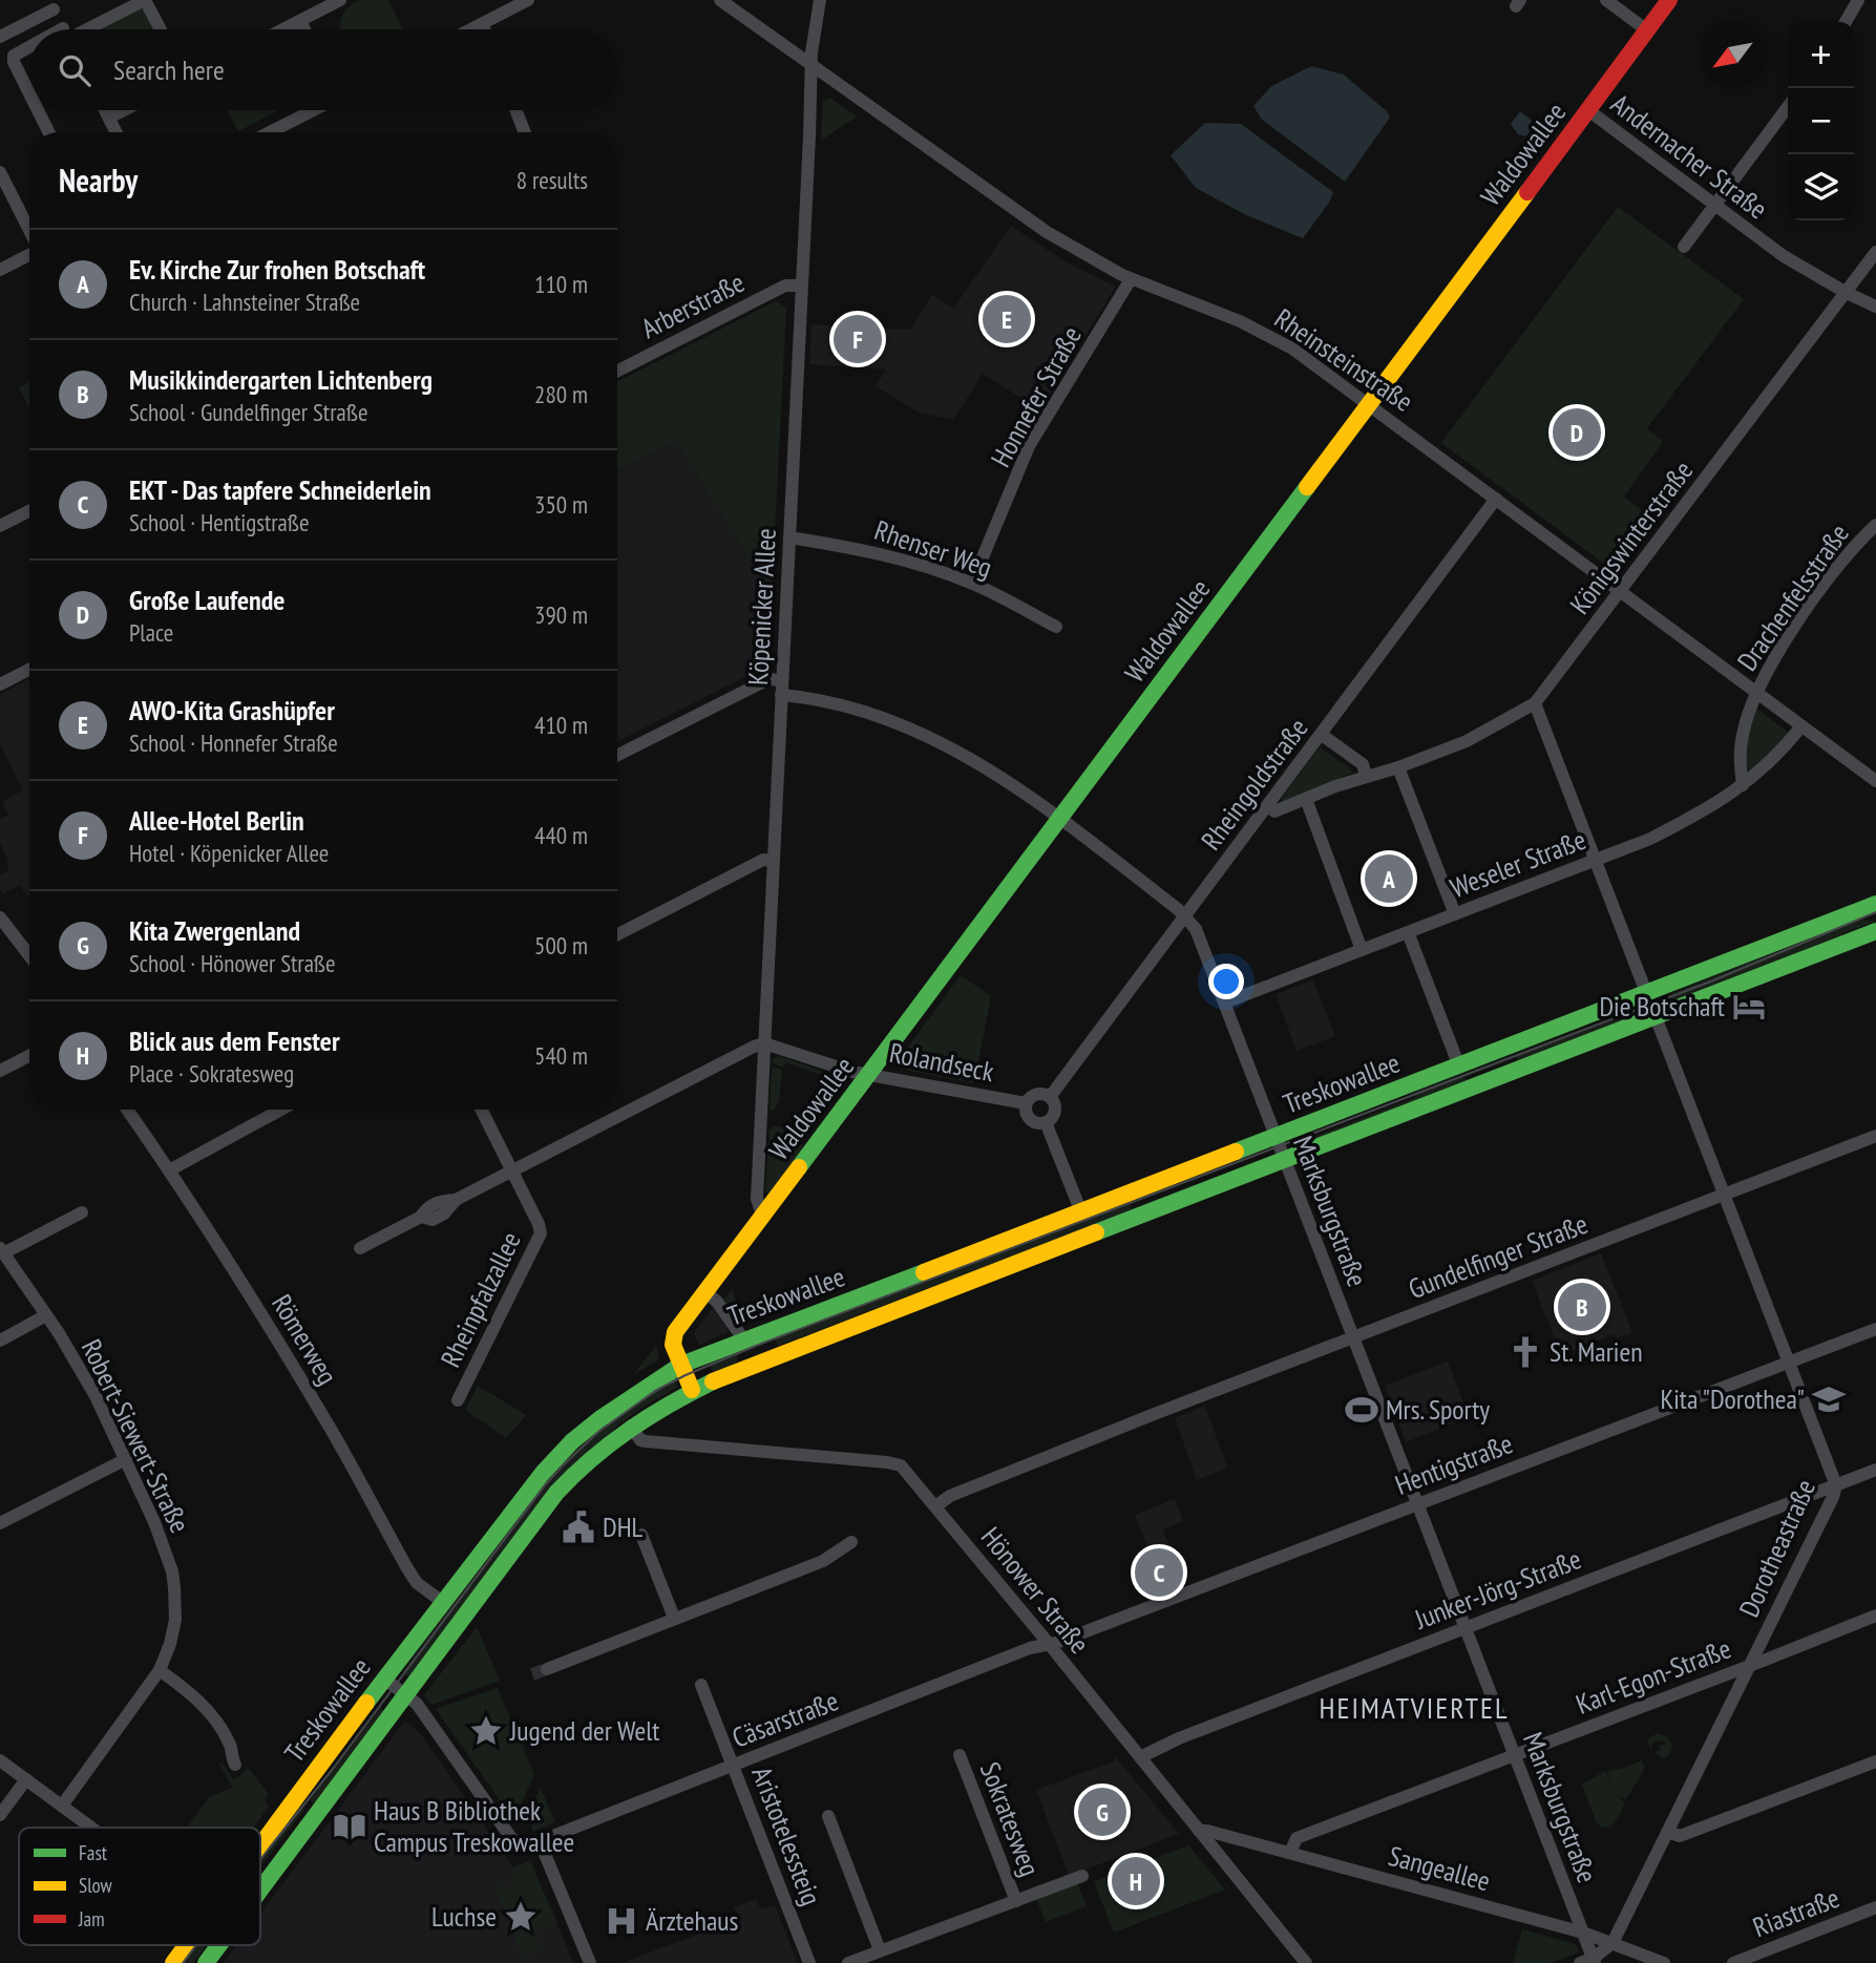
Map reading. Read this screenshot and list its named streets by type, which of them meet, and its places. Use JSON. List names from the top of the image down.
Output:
{
  "streets": {
    "main road": ["Waldowallee", "Treskowallee"],
    "street": [
      "Andernacher Straße",
      "Arberstraße",
      "Rheinsteinstraße",
      "Honnefer Straße",
      "Königswinterstraße",
      "Rhenser Weg",
      "Drachenfelsstraße",
      "Köpenicker Allee",
      "Rheingoldstraße",
      "Weseler Straße",
      "Rolandseck",
      "Marksburgstraße",
      "Gundelfinger Straße",
      "Rheinpfalzallee",
      "Römerweg",
      "Robert-Siewert-Straße",
      "Hentigstraße",
      "Dorotheastraße",
      "Junker-Jörg-Straße",
      "Hönower Straße",
      "Karl-Egon-Straße",
      "Cäsarstraße",
      "Sokratesweg",
      "Aristotelessteig",
      "Sangeallee",
      "Riastraße"
    ]
  },
  "crossings": [
    ["Waldowallee", "Andernacher Straße"],
    ["Waldowallee", "Rheinsteinstraße"],
    ["Waldowallee", "Köpenicker Allee"],
    ["Waldowallee", "Rolandseck"],
    ["Waldowallee", "Treskowallee"],
    ["Waldowallee", "Marksburgstraße"],
    ["Andernacher Straße", "Königswinterstraße"],
    ["Arberstraße", "Köpenicker Allee"],
    ["Rheinsteinstraße", "Honnefer Straße"],
    ["Rheinsteinstraße", "Königswinterstraße"],
    ["Rheinsteinstraße", "Drachenfelsstraße"],
    ["Rheinsteinstraße", "Köpenicker Allee"],
    ["Rheinsteinstraße", "Rheingoldstraße"],
    ["Rheinsteinstraße", "Weseler Straße"],
    ["Honnefer Straße", "Rhenser Weg"],
    ["Königswinterstraße", "Rheingoldstraße"],
    ["Rhenser Weg", "Köpenicker Allee"],
    ["Drachenfelsstraße", "Weseler Straße"],
    ["Köpenicker Allee", "Rolandseck"],
    ["Köpenicker Allee", "Marksburgstraße"],
    ["Rheingoldstraße", "Rolandseck"],
    ["Rheingoldstraße", "Marksburgstraße"],
    ["Weseler Straße", "Marksburgstraße"],
    ["Rolandseck", "Treskowallee"],
    ["Treskowallee", "Marksburgstraße"],
    ["Treskowallee", "Römerweg"],
    ["Treskowallee", "Dorotheastraße"],
    ["Treskowallee", "Hönower Straße"],
    ["Marksburgstraße", "Gundelfinger Straße"],
    ["Marksburgstraße", "Hentigstraße"],
    ["Marksburgstraße", "Dorotheastraße"],
    ["Marksburgstraße", "Junker-Jörg-Straße"],
    ["Marksburgstraße", "Karl-Egon-Straße"],
    ["Marksburgstraße", "Sangeallee"],
    ["Gundelfinger Straße", "Dorotheastraße"],
    ["Gundelfinger Straße", "Hönower Straße"],
    ["Hentigstraße", "Dorotheastraße"],
    ["Hentigstraße", "Hönower Straße"],
    ["Hentigstraße", "Cäsarstraße"],
    ["Dorotheastraße", "Junker-Jörg-Straße"],
    ["Dorotheastraße", "Karl-Egon-Straße"],
    ["Dorotheastraße", "Sangeallee"],
    ["Junker-Jörg-Straße", "Hönower Straße"],
    ["Hönower Straße", "Cäsarstraße"],
    ["Hönower Straße", "Sangeallee"],
    ["Karl-Egon-Straße", "Sangeallee"],
    ["Cäsarstraße", "Aristotelessteig"]
  ],
  "districts": ["HEIMATVIERTEL"],
  "places": {
    "hotel": ["Die Botschaft"],
    "church": ["St. Marien"],
    "school or university": ["Kita \"Dorothea\""],
    "sports": ["Mrs. Sporty"],
    "public building": ["DHL"],
    "place": ["Jugend der Welt", "Luchse"],
    "library": ["Haus B Bibliothek Campus Treskowallee"],
    "hospital": ["Ärztehaus"]
  },
  "legend": ["Fast", "Slow", "Jam"],
  "north": "bottom left",
  "page": {
    "map_buttons": ["+", "−"],
    "search": "Search here",
    "heading": ["Nearby", "8 results"],
    "list": [
      {
        "mark": "A",
        "name": "Ev. Kirche Zur frohen Botschaft",
        "note": "Church · Lahnsteiner Straße",
        "value": "110 m"
      },
      {
        "mark": "B",
        "name": "Musikkindergarten Lichtenberg",
        "note": "School · Gundelfinger Straße",
        "value": "280 m"
      },
      {
        "mark": "C",
        "name": "EKT - Das tapfere Schneiderlein",
        "note": "School · Hentigstraße",
        "value": "350 m"
      },
      {
        "mark": "D",
        "name": "Große Laufende",
        "note": "Place",
        "value": "390 m"
      },
      {
        "mark": "E",
        "name": "AWO-Kita Grashüpfer",
        "note": "School · Honnefer Straße",
        "value": "410 m"
      },
      {
        "mark": "F",
        "name": "Allee-Hotel Berlin",
        "note": "Hotel · Köpenicker Allee",
        "value": "440 m"
      },
      {
        "mark": "G",
        "name": "Kita Zwergenland",
        "note": "School · Hönower Straße",
        "value": "500 m"
      },
      {
        "mark": "H",
        "name": "Blick aus dem Fenster",
        "note": "Place · Sokratesweg",
        "value": "540 m"
      }
    ],
    "pins": [
      "E",
      "F",
      "D",
      "A",
      "B",
      "C",
      "G",
      "H"
    ]
  }
}
